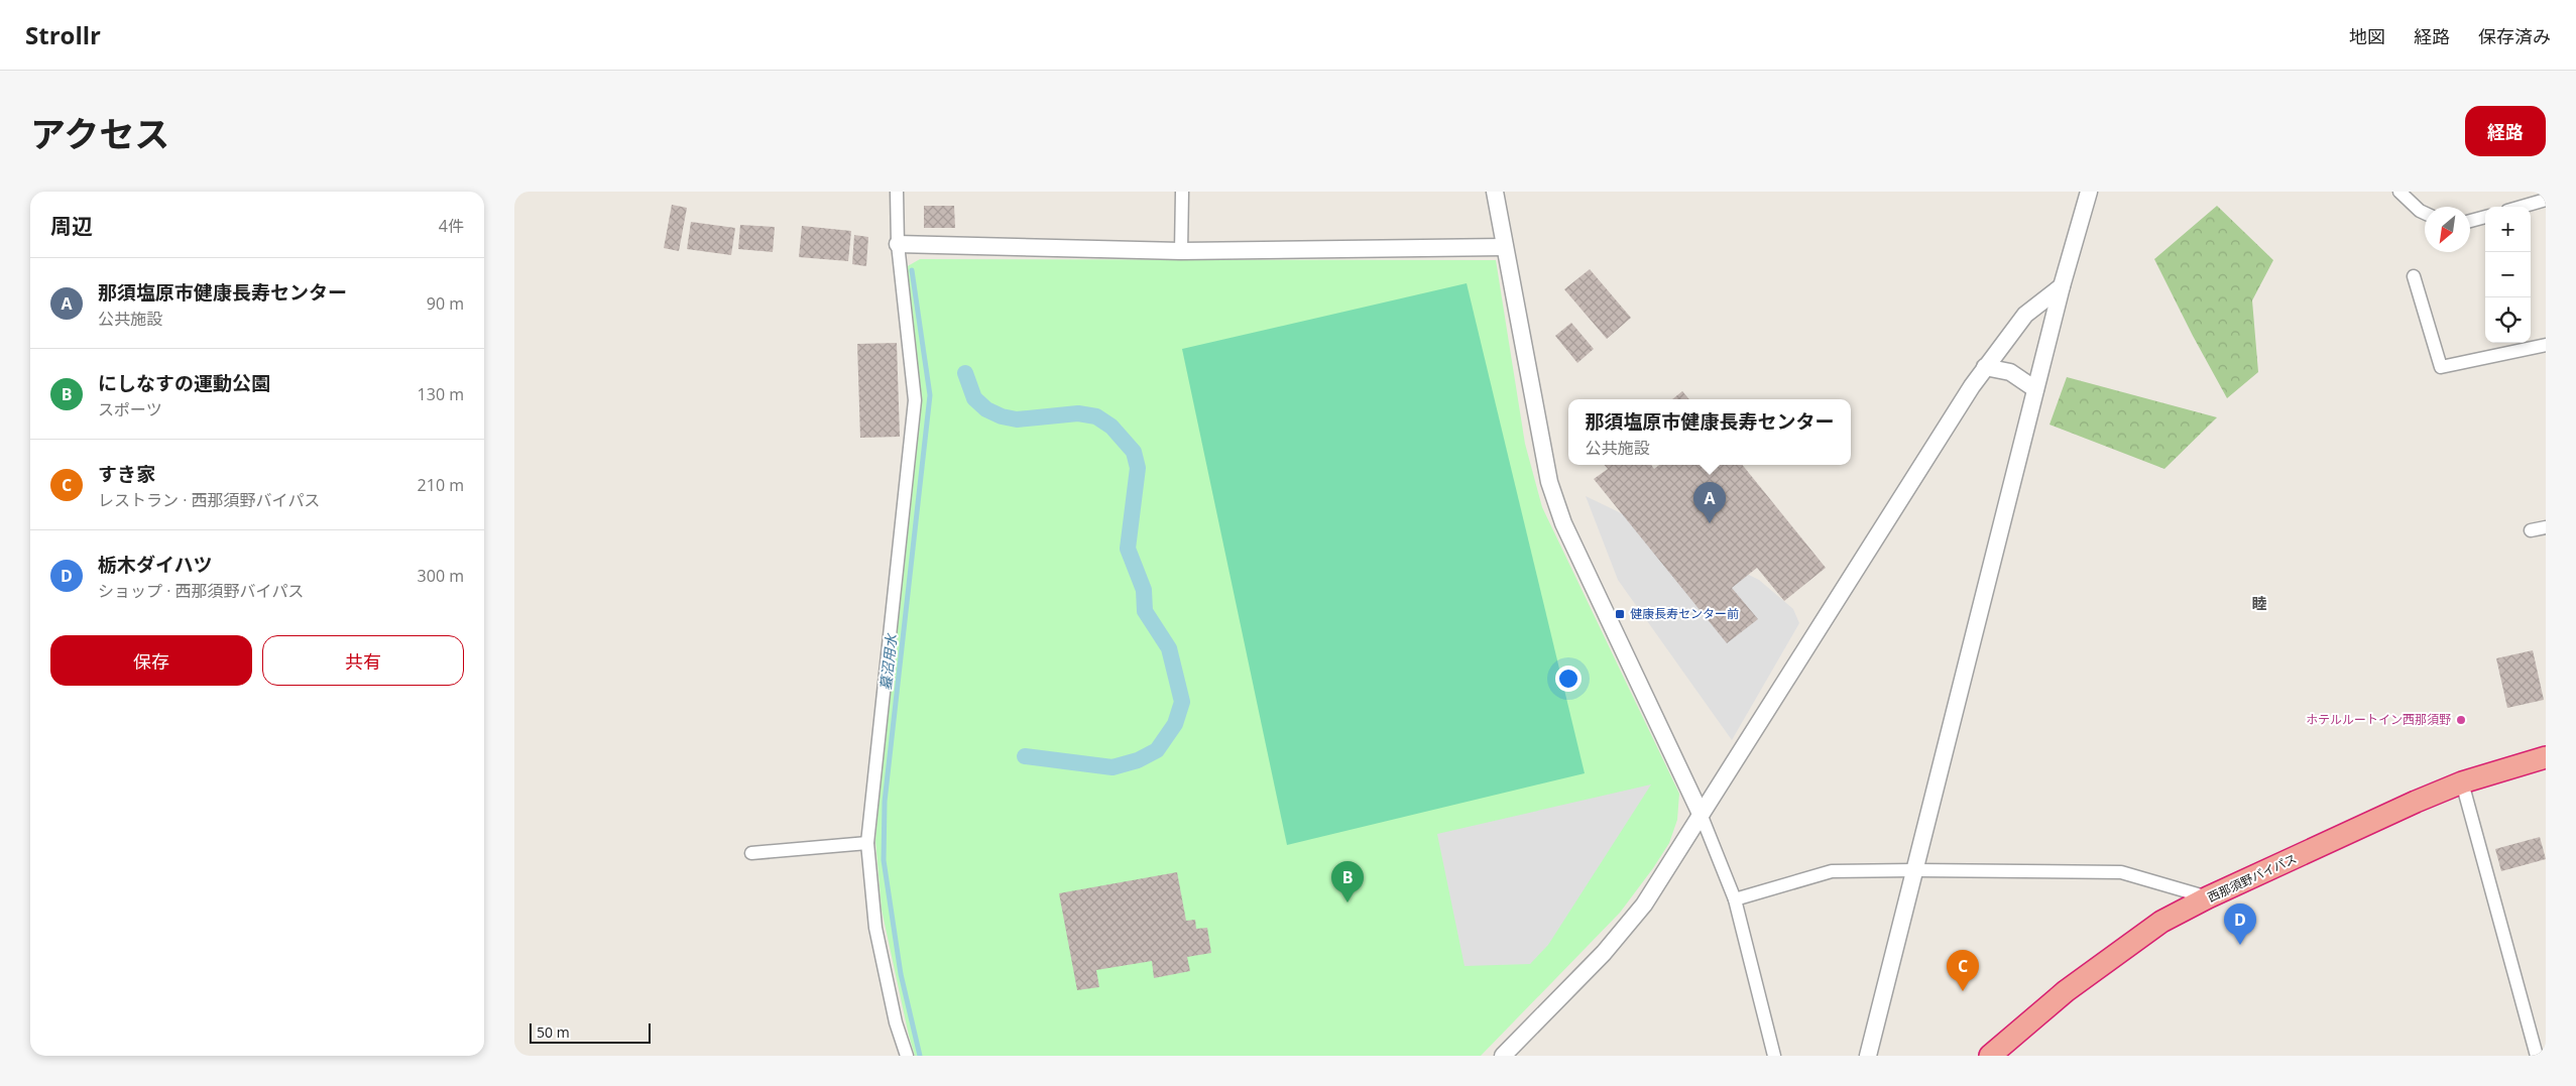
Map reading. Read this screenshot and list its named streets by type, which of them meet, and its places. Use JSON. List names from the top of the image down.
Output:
{
  "streets": {
    "highway": ["西那須野バイパス"]
  },
  "districts": ["睦"],
  "water": ["蟇沼用水"],
  "places": {
    "transit": ["健康長寿センター前"],
    "other": ["ホテルルートイン西那須野"]
  },
  "scale_bar": "50 m",
  "north": "bottom left",
  "page": {
    "header": "Strollr",
    "nav": ["地図", "経路", "保存済み"],
    "title": "アクセス",
    "buttons": [
      "経路",
      ["保存", "共有"]
    ],
    "heading": ["周辺", "4件"],
    "map_buttons": ["+", "−"],
    "list": [
      {
        "mark": "A",
        "name": "那須塩原市健康長寿センター",
        "note": "公共施設",
        "value": "90 m"
      },
      {
        "mark": "B",
        "name": "にしなすの運動公園",
        "note": "スポーツ",
        "value": "130 m"
      },
      {
        "mark": "C",
        "name": "すき家",
        "note": "レストラン · 西那須野バイパス",
        "value": "210 m"
      },
      {
        "mark": "D",
        "name": "栃木ダイハツ",
        "note": "ショップ · 西那須野バイパス",
        "value": "300 m"
      }
    ],
    "popup": ["那須塩原市健康長寿センター", "公共施設"],
    "pins": [
      "A",
      "B",
      "D",
      "C"
    ],
    "scale": "50 m"
  }
}
